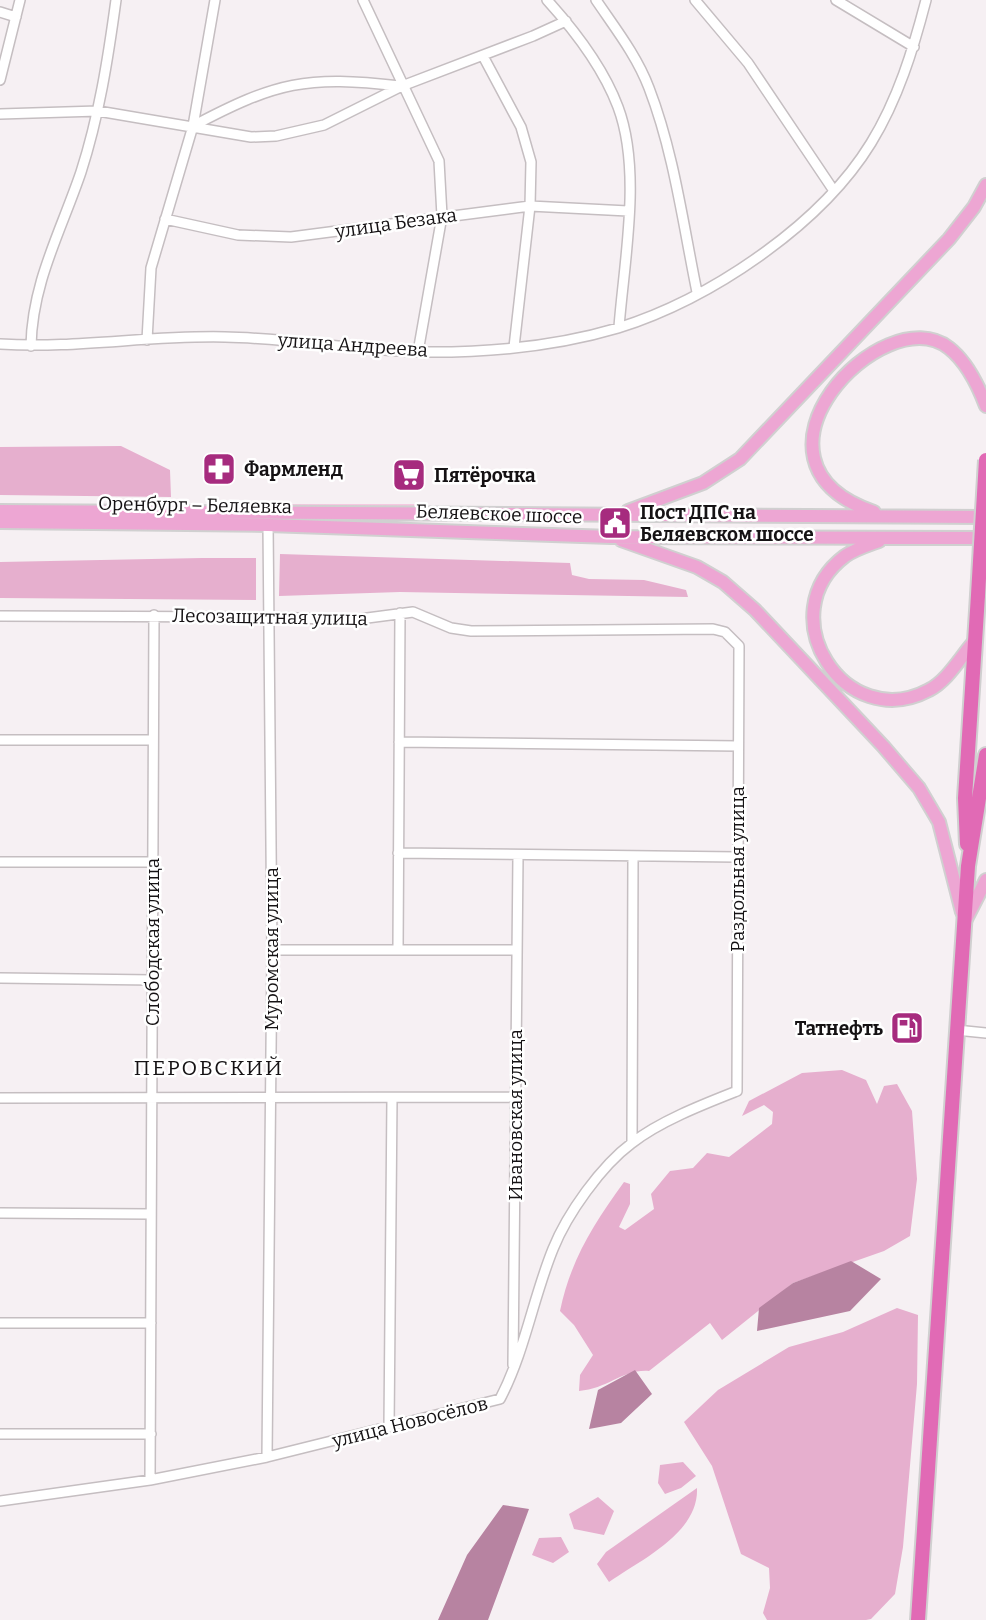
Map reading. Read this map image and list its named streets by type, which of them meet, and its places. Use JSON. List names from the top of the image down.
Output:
{
  "streets": {
    "main road": ["Оренбург – Беляевка", "Беляевское шоссе"],
    "street": [
      "улица Безака",
      "улица Андреева",
      "Лесозащитная улица",
      "Раздольная улица",
      "Слободская улица",
      "Муромская улица",
      "Ивановская улица",
      "улица Новосёлов"
    ]
  },
  "crossings": [
    ["Оренбург – Беляевка", "Беляевское шоссе"],
    ["Оренбург – Беляевка", "Муромская улица"],
    ["Лесозащитная улица", "Раздольная улица"],
    ["Лесозащитная улица", "Слободская улица"],
    ["Лесозащитная улица", "Муромская улица"],
    ["Раздольная улица", "улица Новосёлов"],
    ["Слободская улица", "улица Новосёлов"],
    ["Муромская улица", "улица Новосёлов"],
    ["Ивановская улица", "улица Новосёлов"]
  ],
  "districts": ["ПЕРОВСКИЙ"],
  "places": {
    "pharmacy": ["Фармленд"],
    "supermarket": ["Пятёрочка"],
    "public building": ["Пост ДПС на Беляевском шоссе"],
    "fuel station": ["Татнефть"]
  }
}
